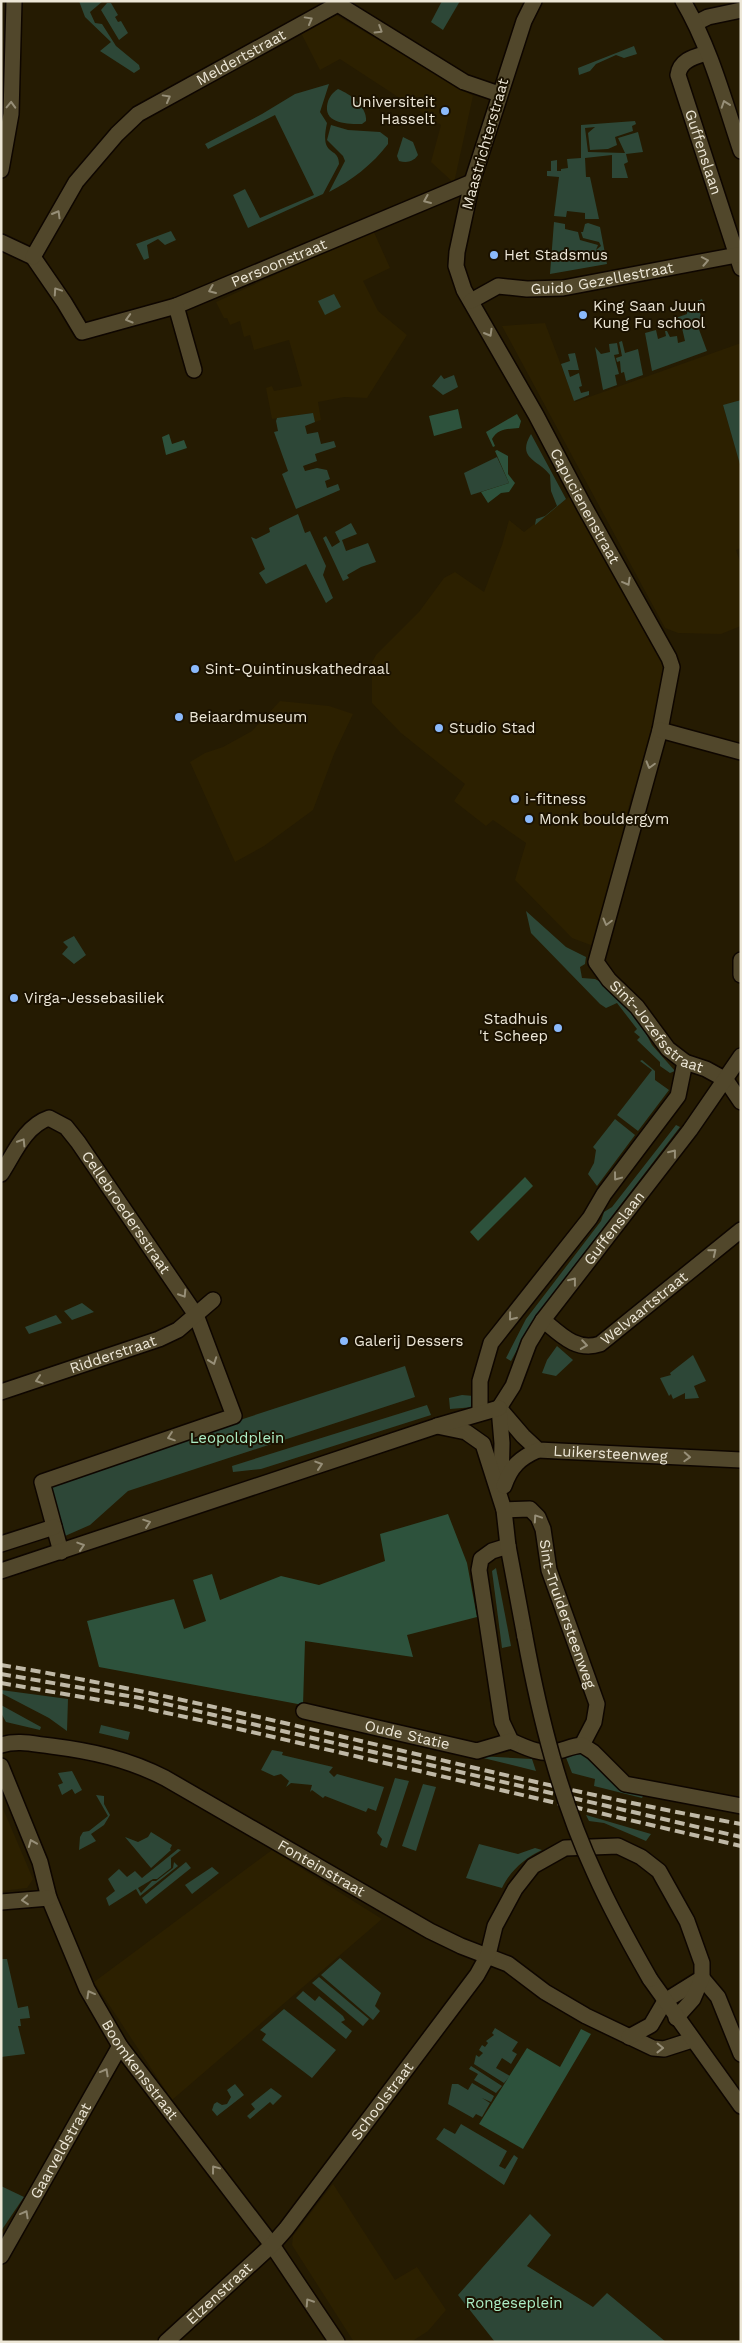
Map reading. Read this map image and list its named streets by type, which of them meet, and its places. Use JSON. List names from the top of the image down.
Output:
{
  "streets": {
    "street": [
      "Meldertstraat",
      "Maastrichterstraat",
      "Guffenslaan",
      "Persoonstraat",
      "Guido Gezellestraat",
      "Capucienenstraat",
      "Sint-Jozefsstraat",
      "Cellebroedersstraat",
      "Welvaartstraat",
      "Ridderstraat",
      "Luikersteenweg",
      "Sint-Truidersteenweg",
      "Oude Statie",
      "Fonteinstraat",
      "Boomkensstraat",
      "Schoolstraat",
      "Gaarveldstraat",
      "Elzenstraat"
    ]
  },
  "crossings": [
    ["Meldertstraat", "Maastrichterstraat"],
    ["Meldertstraat", "Persoonstraat"],
    ["Maastrichterstraat", "Persoonstraat"],
    ["Maastrichterstraat", "Guido Gezellestraat"],
    ["Maastrichterstraat", "Capucienenstraat"],
    ["Guffenslaan", "Guido Gezellestraat"],
    ["Guffenslaan", "Sint-Jozefsstraat"],
    ["Guffenslaan", "Welvaartstraat"],
    ["Guffenslaan", "Luikersteenweg"],
    ["Guido Gezellestraat", "Capucienenstraat"],
    ["Capucienenstraat", "Sint-Jozefsstraat"],
    ["Cellebroedersstraat", "Ridderstraat"],
    ["Fonteinstraat", "Schoolstraat"],
    ["Boomkensstraat", "Schoolstraat"],
    ["Boomkensstraat", "Gaarveldstraat"],
    ["Boomkensstraat", "Elzenstraat"],
    ["Schoolstraat", "Elzenstraat"]
  ],
  "one_way": [
    "Meldertstraat",
    "Persoonstraat",
    "Guido Gezellestraat",
    "Capucienenstraat",
    "Welvaartstraat",
    "Ridderstraat",
    "Luikersteenweg",
    "Boomkensstraat",
    "Gaarveldstraat"
  ],
  "parks": ["Leopoldplein", "Rongeseplein"],
  "places": [
    "Universiteit Hasselt",
    "Het Stadsmus",
    "King Saan Juun Kung Fu school",
    "Sint-Quintinuskathedraal",
    "Beiaardmuseum",
    "Studio Stad",
    "i-fitness",
    "Monk bouldergym",
    "Virga-Jessebasiliek",
    "Stadhuis 't Scheep",
    "Galerij Dessers"
  ]
}
